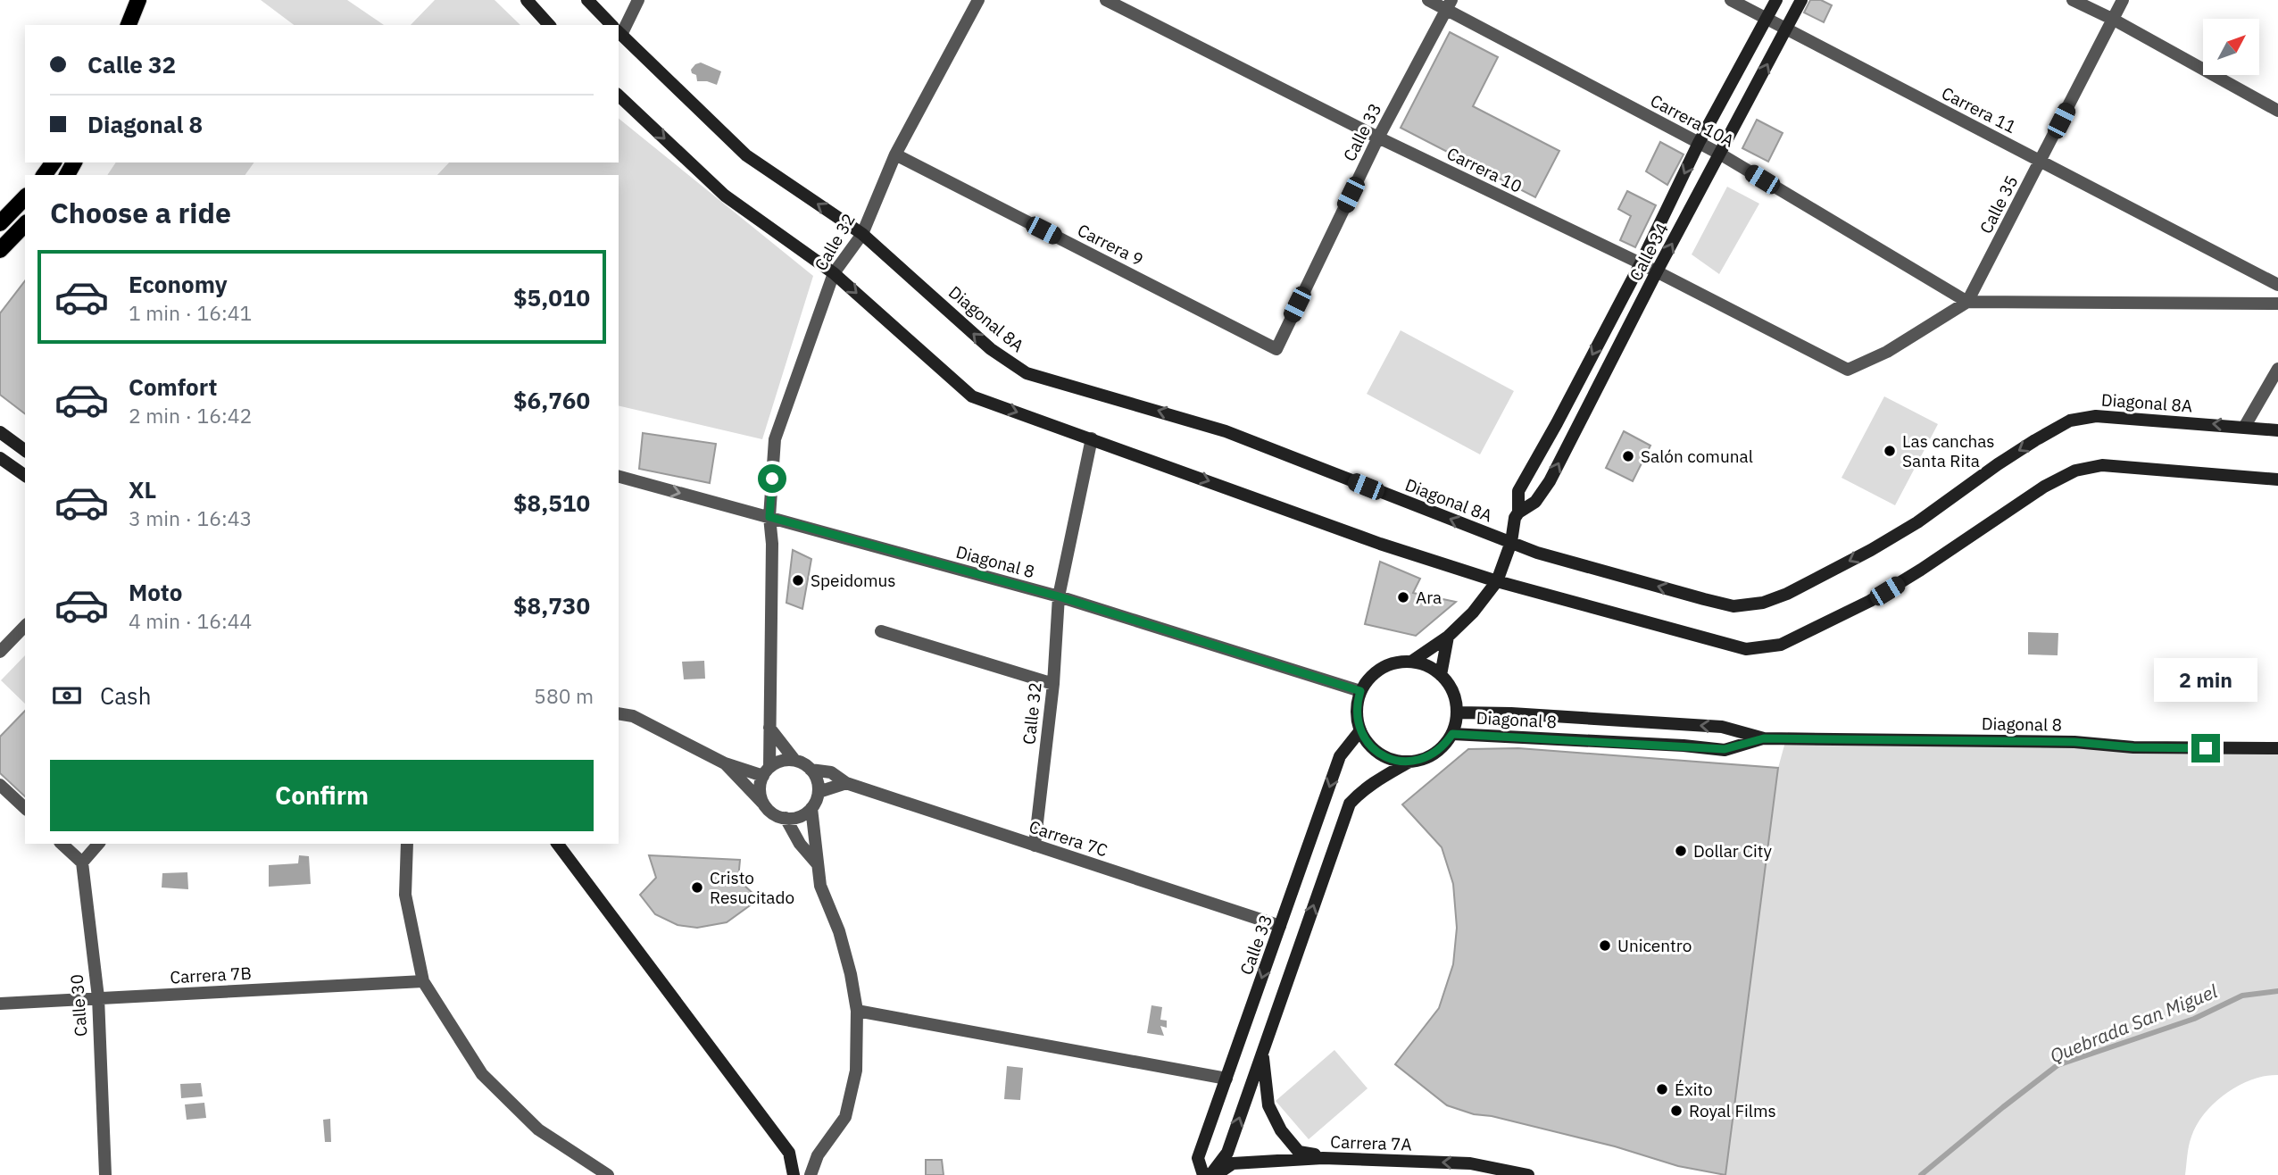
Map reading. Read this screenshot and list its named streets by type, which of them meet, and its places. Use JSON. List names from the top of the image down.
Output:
{
  "streets": {
    "street": [
      "Carrera 11",
      "Carrera 10A",
      "Calle 33",
      "Carrera 10",
      "Calle 35",
      "Calle 32",
      "Carrera 9",
      "Calle 34",
      "Diagonal 8A",
      "Diagonal 8",
      "Carrera 7C",
      "Carrera 7B",
      "Calle 30",
      "Carrera 7A"
    ]
  },
  "crossings": [
    ["Carrera 11", "Calle 35"],
    ["Carrera 11", "Calle 34"],
    ["Carrera 10A", "Calle 33"],
    ["Carrera 10A", "Carrera 10"],
    ["Carrera 10A", "Calle 35"],
    ["Carrera 10A", "Calle 34"],
    ["Calle 33", "Carrera 10"],
    ["Calle 33", "Carrera 9"],
    ["Calle 33", "Calle 34"],
    ["Calle 33", "Diagonal 8"],
    ["Calle 33", "Carrera 7C"],
    ["Carrera 10", "Calle 35"],
    ["Carrera 10", "Calle 34"],
    ["Calle 32", "Carrera 9"],
    ["Calle 32", "Diagonal 8A"],
    ["Calle 32", "Diagonal 8"],
    ["Calle 32", "Carrera 7C"],
    ["Calle 34", "Diagonal 8A"],
    ["Calle 34", "Diagonal 8"],
    ["Carrera 7B", "Calle 30"]
  ],
  "one_way": ["Carrera 7A"],
  "water": ["Quebrada San Miguel"],
  "places": [
    "Las canchas Santa Rita",
    "Salón comunal",
    "Speidomus",
    "Ara",
    "Dollar City",
    "Cristo Resucitado",
    "Unicentro",
    "Éxito",
    "Royal Films"
  ],
  "north": "top right",
  "page": {
    "banner": ["Calle 32", "Diagonal 8"],
    "heading": "Choose a ride",
    "list": [
      {
        "name": "Economy",
        "note": "1 min · 16:41",
        "value": "$5,010"
      },
      {
        "name": "Comfort",
        "note": "2 min · 16:42",
        "value": "$6,760"
      },
      {
        "name": "XL",
        "note": "3 min · 16:43",
        "value": "$8,510"
      },
      {
        "name": "Moto",
        "note": "4 min · 16:44",
        "value": "$8,730"
      }
    ],
    "bubble": "2 min",
    "pay": ["Cash", "580 m"],
    "buttons": "Confirm"
  }
}
